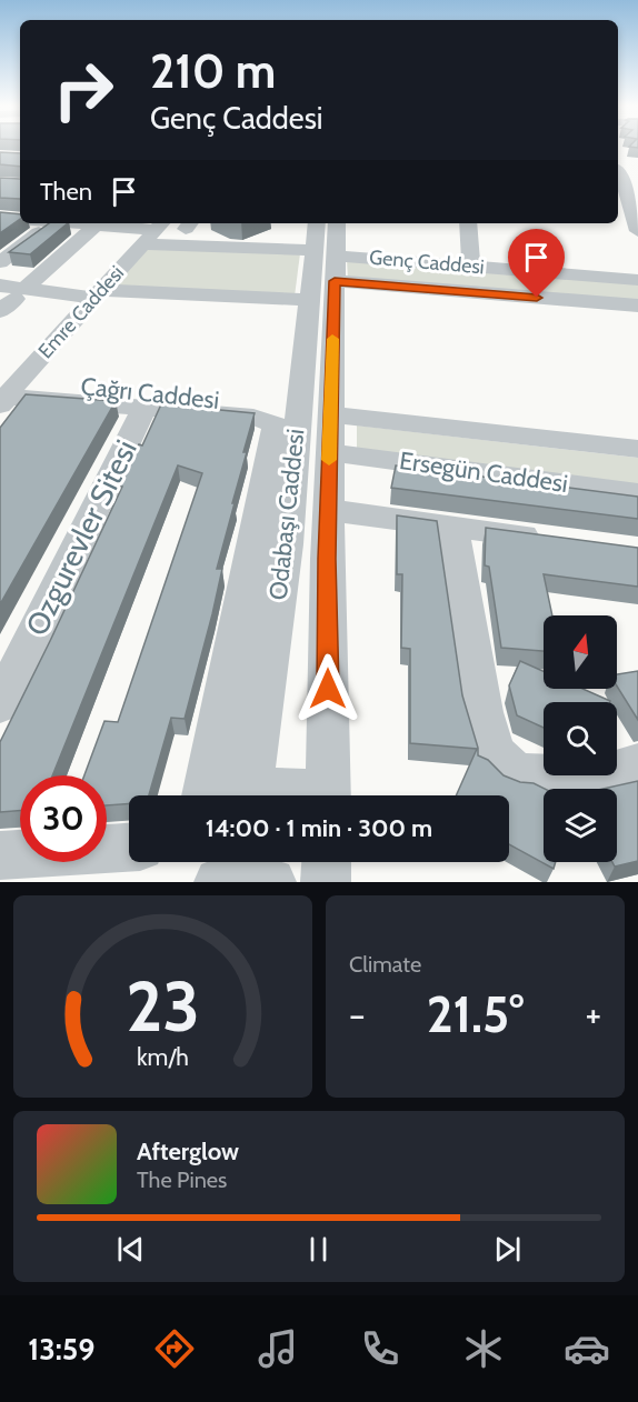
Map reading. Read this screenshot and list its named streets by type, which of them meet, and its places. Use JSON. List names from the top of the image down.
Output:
{
  "streets": {
    "street": [
      "Genç Caddesi",
      "Emre Caddesi",
      "Çağrı Caddesi",
      "Ersegün Caddesi",
      "Odabaşı Caddesi",
      "Ozgurevler Sitesi"
    ]
  },
  "crossings": [
    ["Genç Caddesi", "Odabaşı Caddesi"],
    ["Emre Caddesi", "Çağrı Caddesi"],
    ["Emre Caddesi", "Ozgurevler Sitesi"],
    ["Çağrı Caddesi", "Odabaşı Caddesi"],
    ["Çağrı Caddesi", "Ozgurevler Sitesi"],
    ["Ersegün Caddesi", "Odabaşı Caddesi"]
  ],
  "north": "top",
  "page": {
    "turn": ["210 m", "Genç Caddesi"],
    "then": "Then",
    "limit": "30",
    "trip": "14:00 · 1 min · 300 m",
    "tile": "Climate",
    "heat": ["−", "21.5°", "+"],
    "song": ["Afterglow", "The Pines"],
    "tabs": "13:59",
    "gauge": ["23", "km/h"]
  }
}
